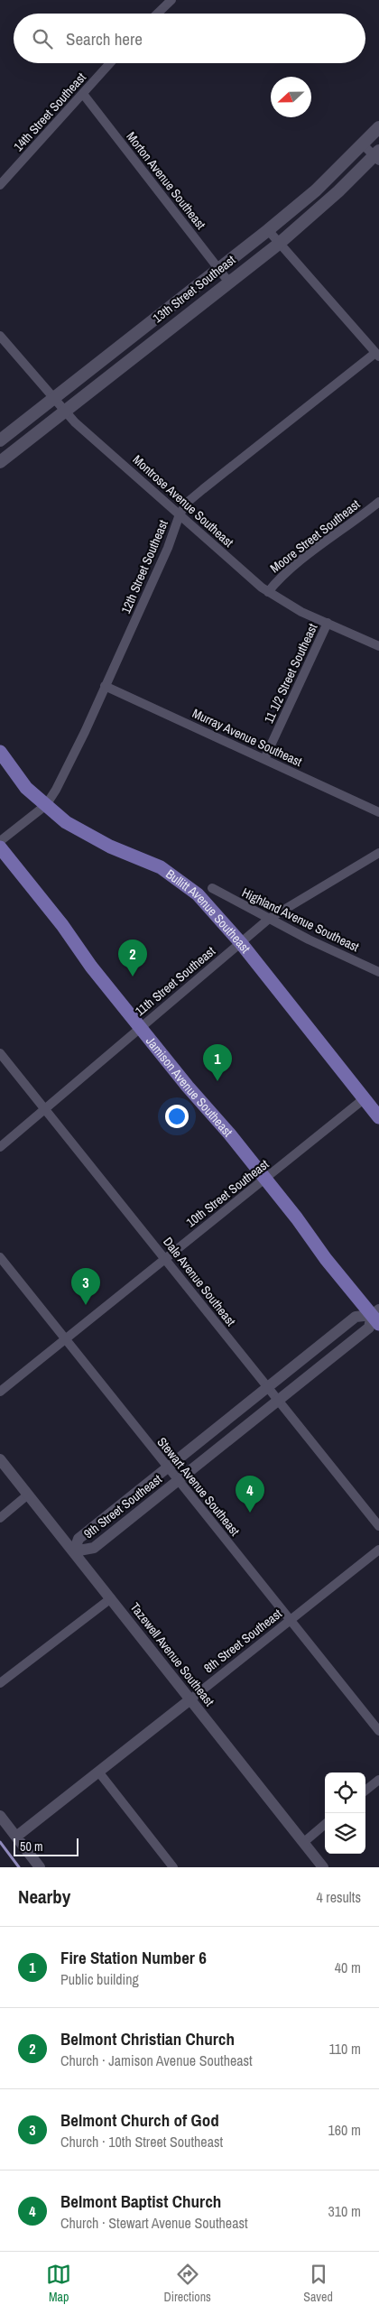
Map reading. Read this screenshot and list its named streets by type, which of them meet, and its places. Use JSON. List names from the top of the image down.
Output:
{
  "streets": {
    "main road": ["13th Street Southeast", "Bullitt Avenue Southeast", "Jamison Avenue Southeast"],
    "street": [
      "14th Street Southeast",
      "Morton Avenue Southeast",
      "Montrose Avenue Southeast",
      "Moore Street Southeast",
      "12th Street Southeast",
      "11 1/2 Street Southeast",
      "Murray Avenue Southeast",
      "Highland Avenue Southeast",
      "11th Street Southeast",
      "10th Street Southeast",
      "Dale Avenue Southeast",
      "Stewart Avenue Southeast",
      "9th Street Southeast",
      "8th Street Southeast",
      "Tazewell Avenue Southeast"
    ]
  },
  "crossings": [
    ["14th Street Southeast", "Morton Avenue Southeast"],
    ["Morton Avenue Southeast", "13th Street Southeast"],
    ["13th Street Southeast", "Montrose Avenue Southeast"],
    ["Montrose Avenue Southeast", "Moore Street Southeast"],
    ["Montrose Avenue Southeast", "12th Street Southeast"],
    ["Montrose Avenue Southeast", "11 1/2 Street Southeast"],
    ["12th Street Southeast", "Murray Avenue Southeast"],
    ["12th Street Southeast", "Bullitt Avenue Southeast"],
    ["11 1/2 Street Southeast", "Murray Avenue Southeast"],
    ["Bullitt Avenue Southeast", "11th Street Southeast"],
    ["Bullitt Avenue Southeast", "10th Street Southeast"],
    ["Highland Avenue Southeast", "11th Street Southeast"],
    ["11th Street Southeast", "Jamison Avenue Southeast"],
    ["11th Street Southeast", "Dale Avenue Southeast"],
    ["Jamison Avenue Southeast", "10th Street Southeast"],
    ["Jamison Avenue Southeast", "9th Street Southeast"],
    ["10th Street Southeast", "Dale Avenue Southeast"],
    ["10th Street Southeast", "Stewart Avenue Southeast"],
    ["Dale Avenue Southeast", "9th Street Southeast"],
    ["Stewart Avenue Southeast", "9th Street Southeast"],
    ["Stewart Avenue Southeast", "8th Street Southeast"],
    ["9th Street Southeast", "Tazewell Avenue Southeast"],
    ["8th Street Southeast", "Tazewell Avenue Southeast"]
  ],
  "scale_bar": "50 m",
  "north": "left",
  "page": {
    "search": "Search here",
    "pins": [
      "2",
      "1",
      "3",
      "4"
    ],
    "scale": "50 m",
    "heading": ["Nearby", "4 results"],
    "list": [
      {
        "mark": "1",
        "name": "Fire Station Number 6",
        "note": "Public building",
        "value": "40 m"
      },
      {
        "mark": "2",
        "name": "Belmont Christian Church",
        "note": "Church · Jamison Avenue Southeast",
        "value": "110 m"
      },
      {
        "mark": "3",
        "name": "Belmont Church of God",
        "note": "Church · 10th Street Southeast",
        "value": "160 m"
      },
      {
        "mark": "4",
        "name": "Belmont Baptist Church",
        "note": "Church · Stewart Avenue Southeast",
        "value": "310 m"
      }
    ],
    "nav": ["Map", "Directions", "Saved"]
  }
}
